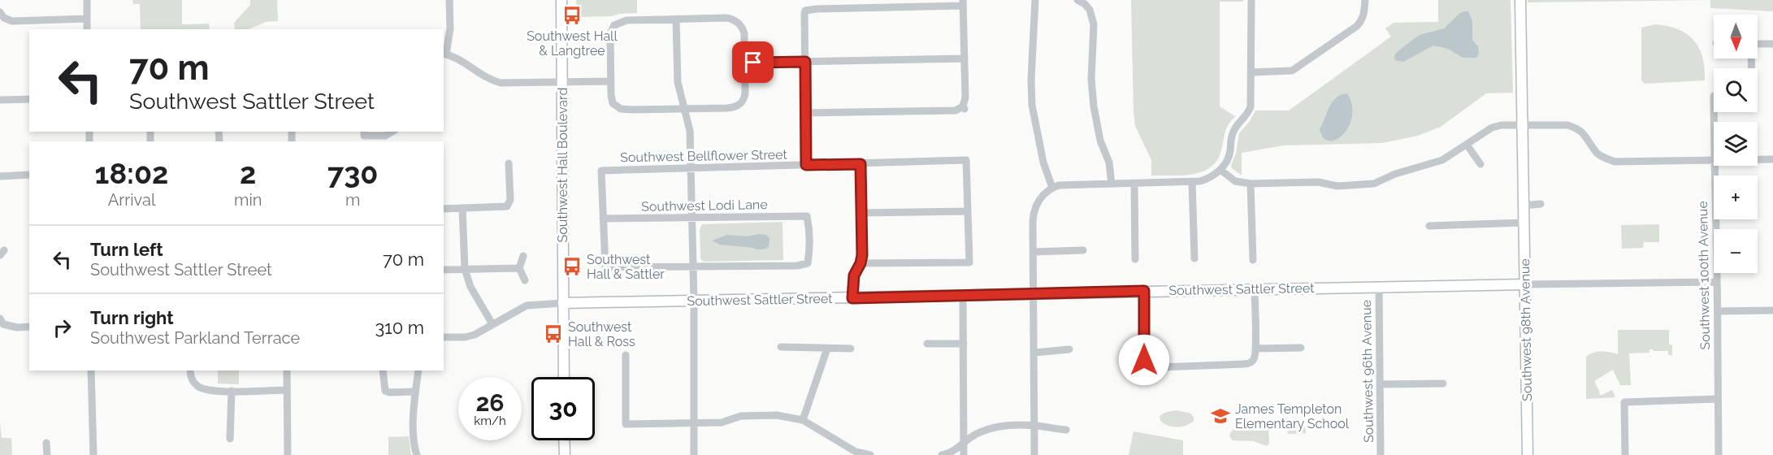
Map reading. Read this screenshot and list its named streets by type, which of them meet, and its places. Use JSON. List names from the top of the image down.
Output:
{
  "streets": {
    "street": [
      "Southwest Bellflower Street",
      "Southwest Hall Boulevard",
      "Southwest Lodi Lane",
      "Southwest 100th Avenue",
      "Southwest Sattler Street",
      "Southwest 98th Avenue",
      "Southwest 96th Avenue"
    ]
  },
  "crossings": [
    ["Southwest Bellflower Street", "Southwest Lodi Lane"],
    ["Southwest Hall Boulevard", "Southwest Sattler Street"],
    ["Southwest 100th Avenue", "Southwest Sattler Street"],
    ["Southwest Sattler Street", "Southwest 98th Avenue"],
    ["Southwest Sattler Street", "Southwest 96th Avenue"]
  ],
  "places": {
    "bus stop": ["Southwest Hall & Langtree", "Southwest Hall & Sattler", "Southwest Hall & Ross"],
    "school or university": ["James Templeton Elementary School"]
  },
  "north": "bottom",
  "page": {
    "map_buttons": ["+", "−"],
    "turn": ["70 m", "Southwest Sattler Street"],
    "eta": [
      "18:02",
      "Arrival",
      "2",
      "min",
      "730",
      "m"
    ],
    "list": [
      {
        "name": "Turn left",
        "note": "Southwest Sattler Street",
        "value": "70 m"
      },
      {
        "name": "Turn right",
        "note": "Southwest Parkland Terrace",
        "value": "310 m"
      }
    ],
    "speed": "26 km/h",
    "limit": "30"
  }
}
